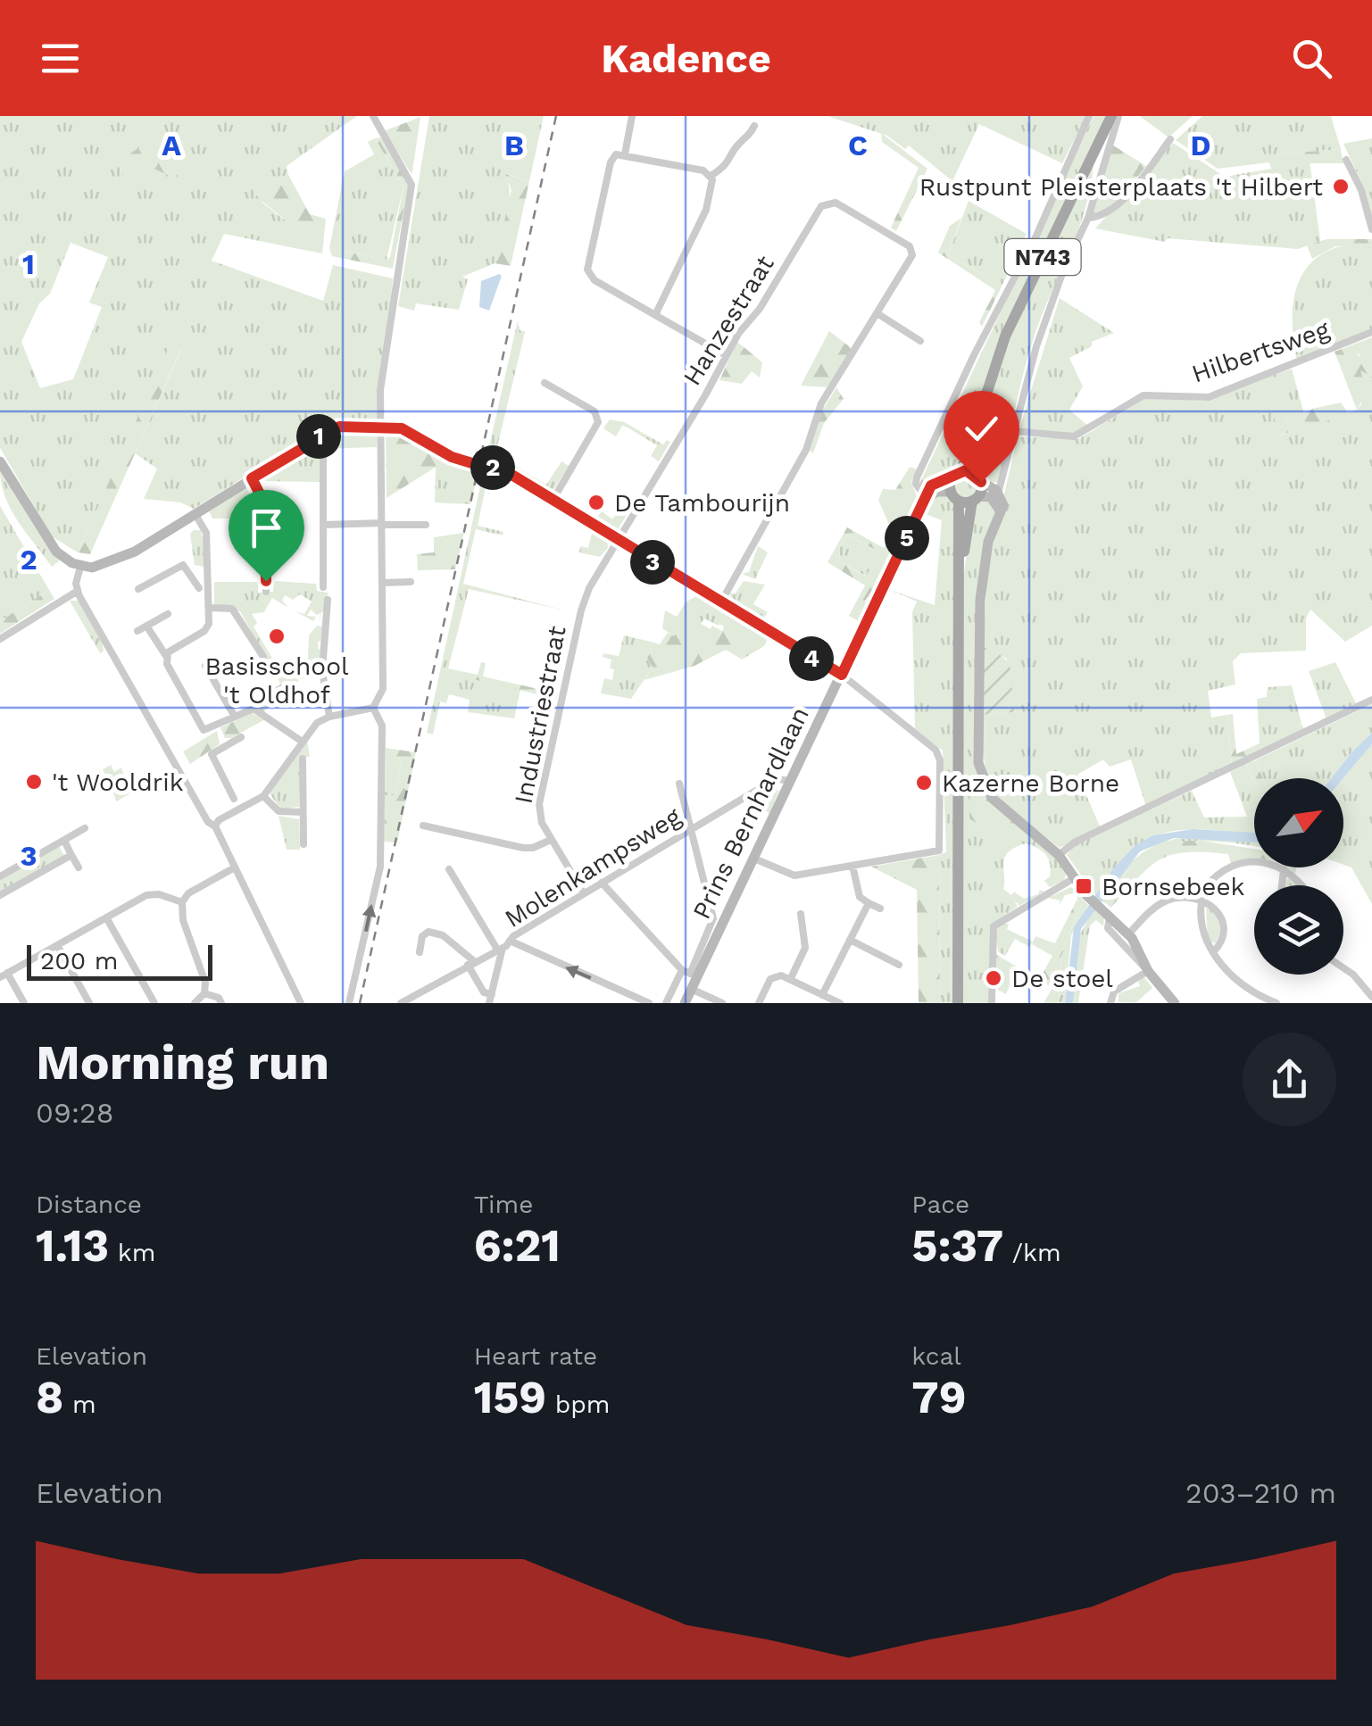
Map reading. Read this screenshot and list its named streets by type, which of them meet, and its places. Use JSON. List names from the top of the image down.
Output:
{
  "streets": {
    "main road": ["N743", "Prins Bernhardlaan"],
    "street": [
      "Hanzestraat",
      "Hilbertsweg",
      "Industriestraat",
      "Molenkampsweg"
    ]
  },
  "crossings": [
    ["N743", "Prins Bernhardlaan"],
    ["Hanzestraat", "Industriestraat"],
    ["Industriestraat", "Molenkampsweg"],
    ["Prins Bernhardlaan", "Molenkampsweg"]
  ],
  "places": {
    "other": [
      "Rustpunt Pleisterplaats 't Hilbert",
      "De Tambourijn",
      "Basisschool 't Oldhof",
      "'t Wooldrik",
      "Kazerne Borne",
      "De stoel"
    ],
    "transit": ["Bornsebeek"]
  },
  "scale_bar": "200 m",
  "north": "top right",
  "page": {
    "header": "Kadence",
    "pins": [
      "1",
      "2",
      "5",
      "3",
      "4"
    ],
    "scale": "200 m",
    "heading": ["Morning run", "09:28"],
    "stats": [
      ["Distance", "1.13 km"],
      ["Time", "6:21"],
      ["Pace", "5:37 /km"],
      ["Elevation", "8 m"],
      ["Heart rate", "159 bpm"],
      ["kcal", "79"]
    ],
    "chart": ["Elevation", "203–210 m"]
  },
  "grid": {
    "columns": [
      "A",
      "B",
      "C",
      "D"
    ],
    "rows": ["1", "2", "3"]
  }
}
